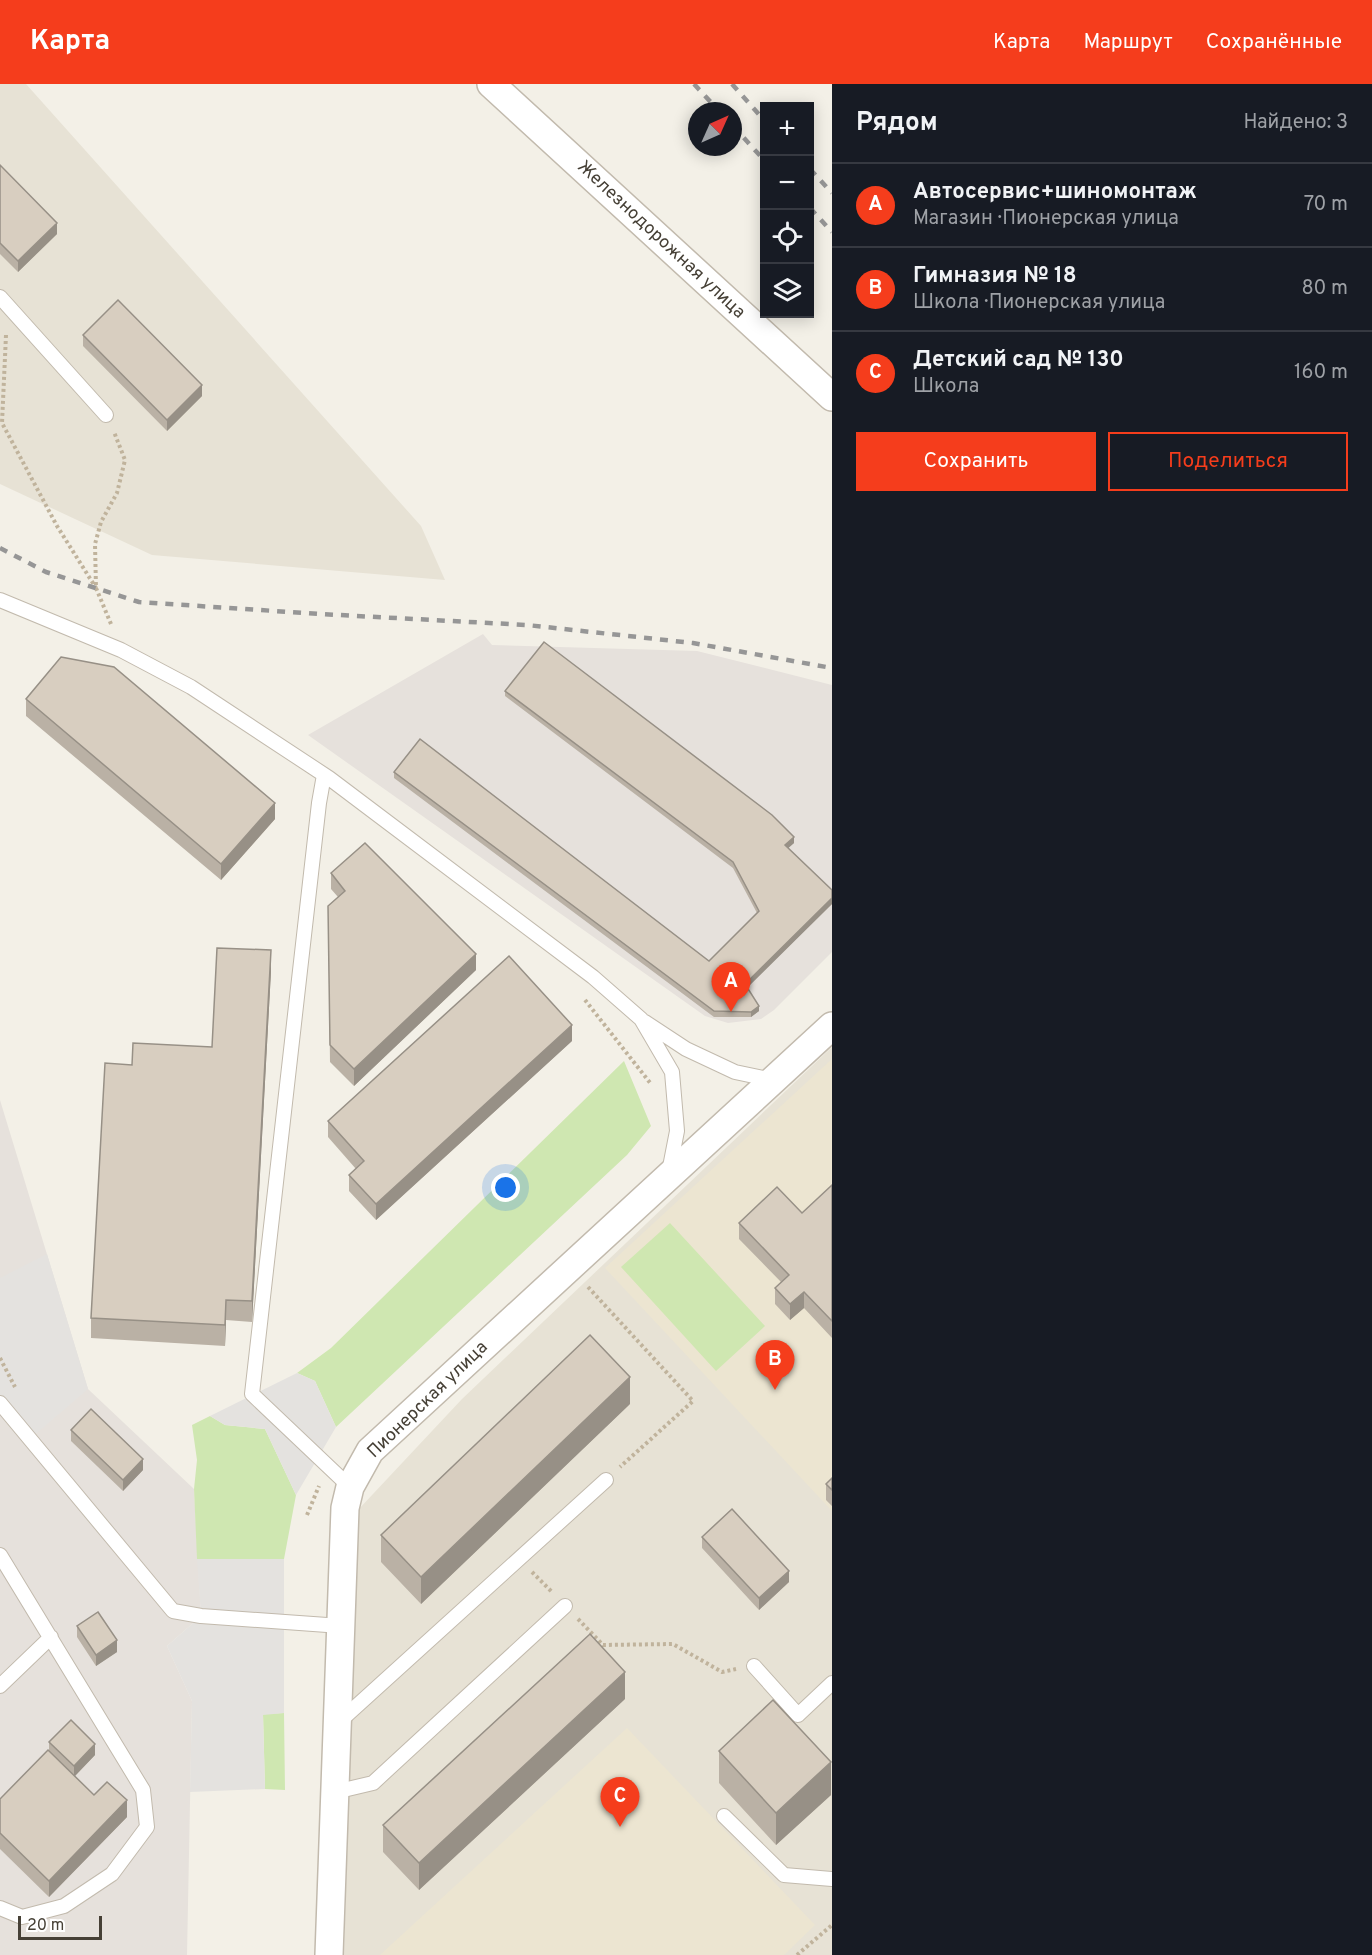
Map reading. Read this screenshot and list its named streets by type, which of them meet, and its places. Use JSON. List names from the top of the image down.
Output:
{
  "streets": {
    "street": ["Железнодорожная улица", "Пионерская улица"]
  },
  "scale_bar": "20 m",
  "north": "top right",
  "page": {
    "header": "Карта",
    "nav": ["Карта", "Маршрут", "Сохранённые"],
    "heading": ["Рядом", "Найдено: 3"],
    "map_buttons": ["+", "−"],
    "list": [
      {
        "mark": "A",
        "name": "Автосервис+шиномонтаж",
        "note": "Магазин · Пионерская улица",
        "value": "70 m"
      },
      {
        "mark": "B",
        "name": "Гимназия № 18",
        "note": "Школа · Пионерская улица",
        "value": "80 m"
      },
      {
        "mark": "C",
        "name": "Детский сад № 130",
        "note": "Школа",
        "value": "160 m"
      }
    ],
    "buttons": ["Сохранить", "Поделиться"],
    "pins": ["A", "B", "C"],
    "scale": "20 m"
  }
}
